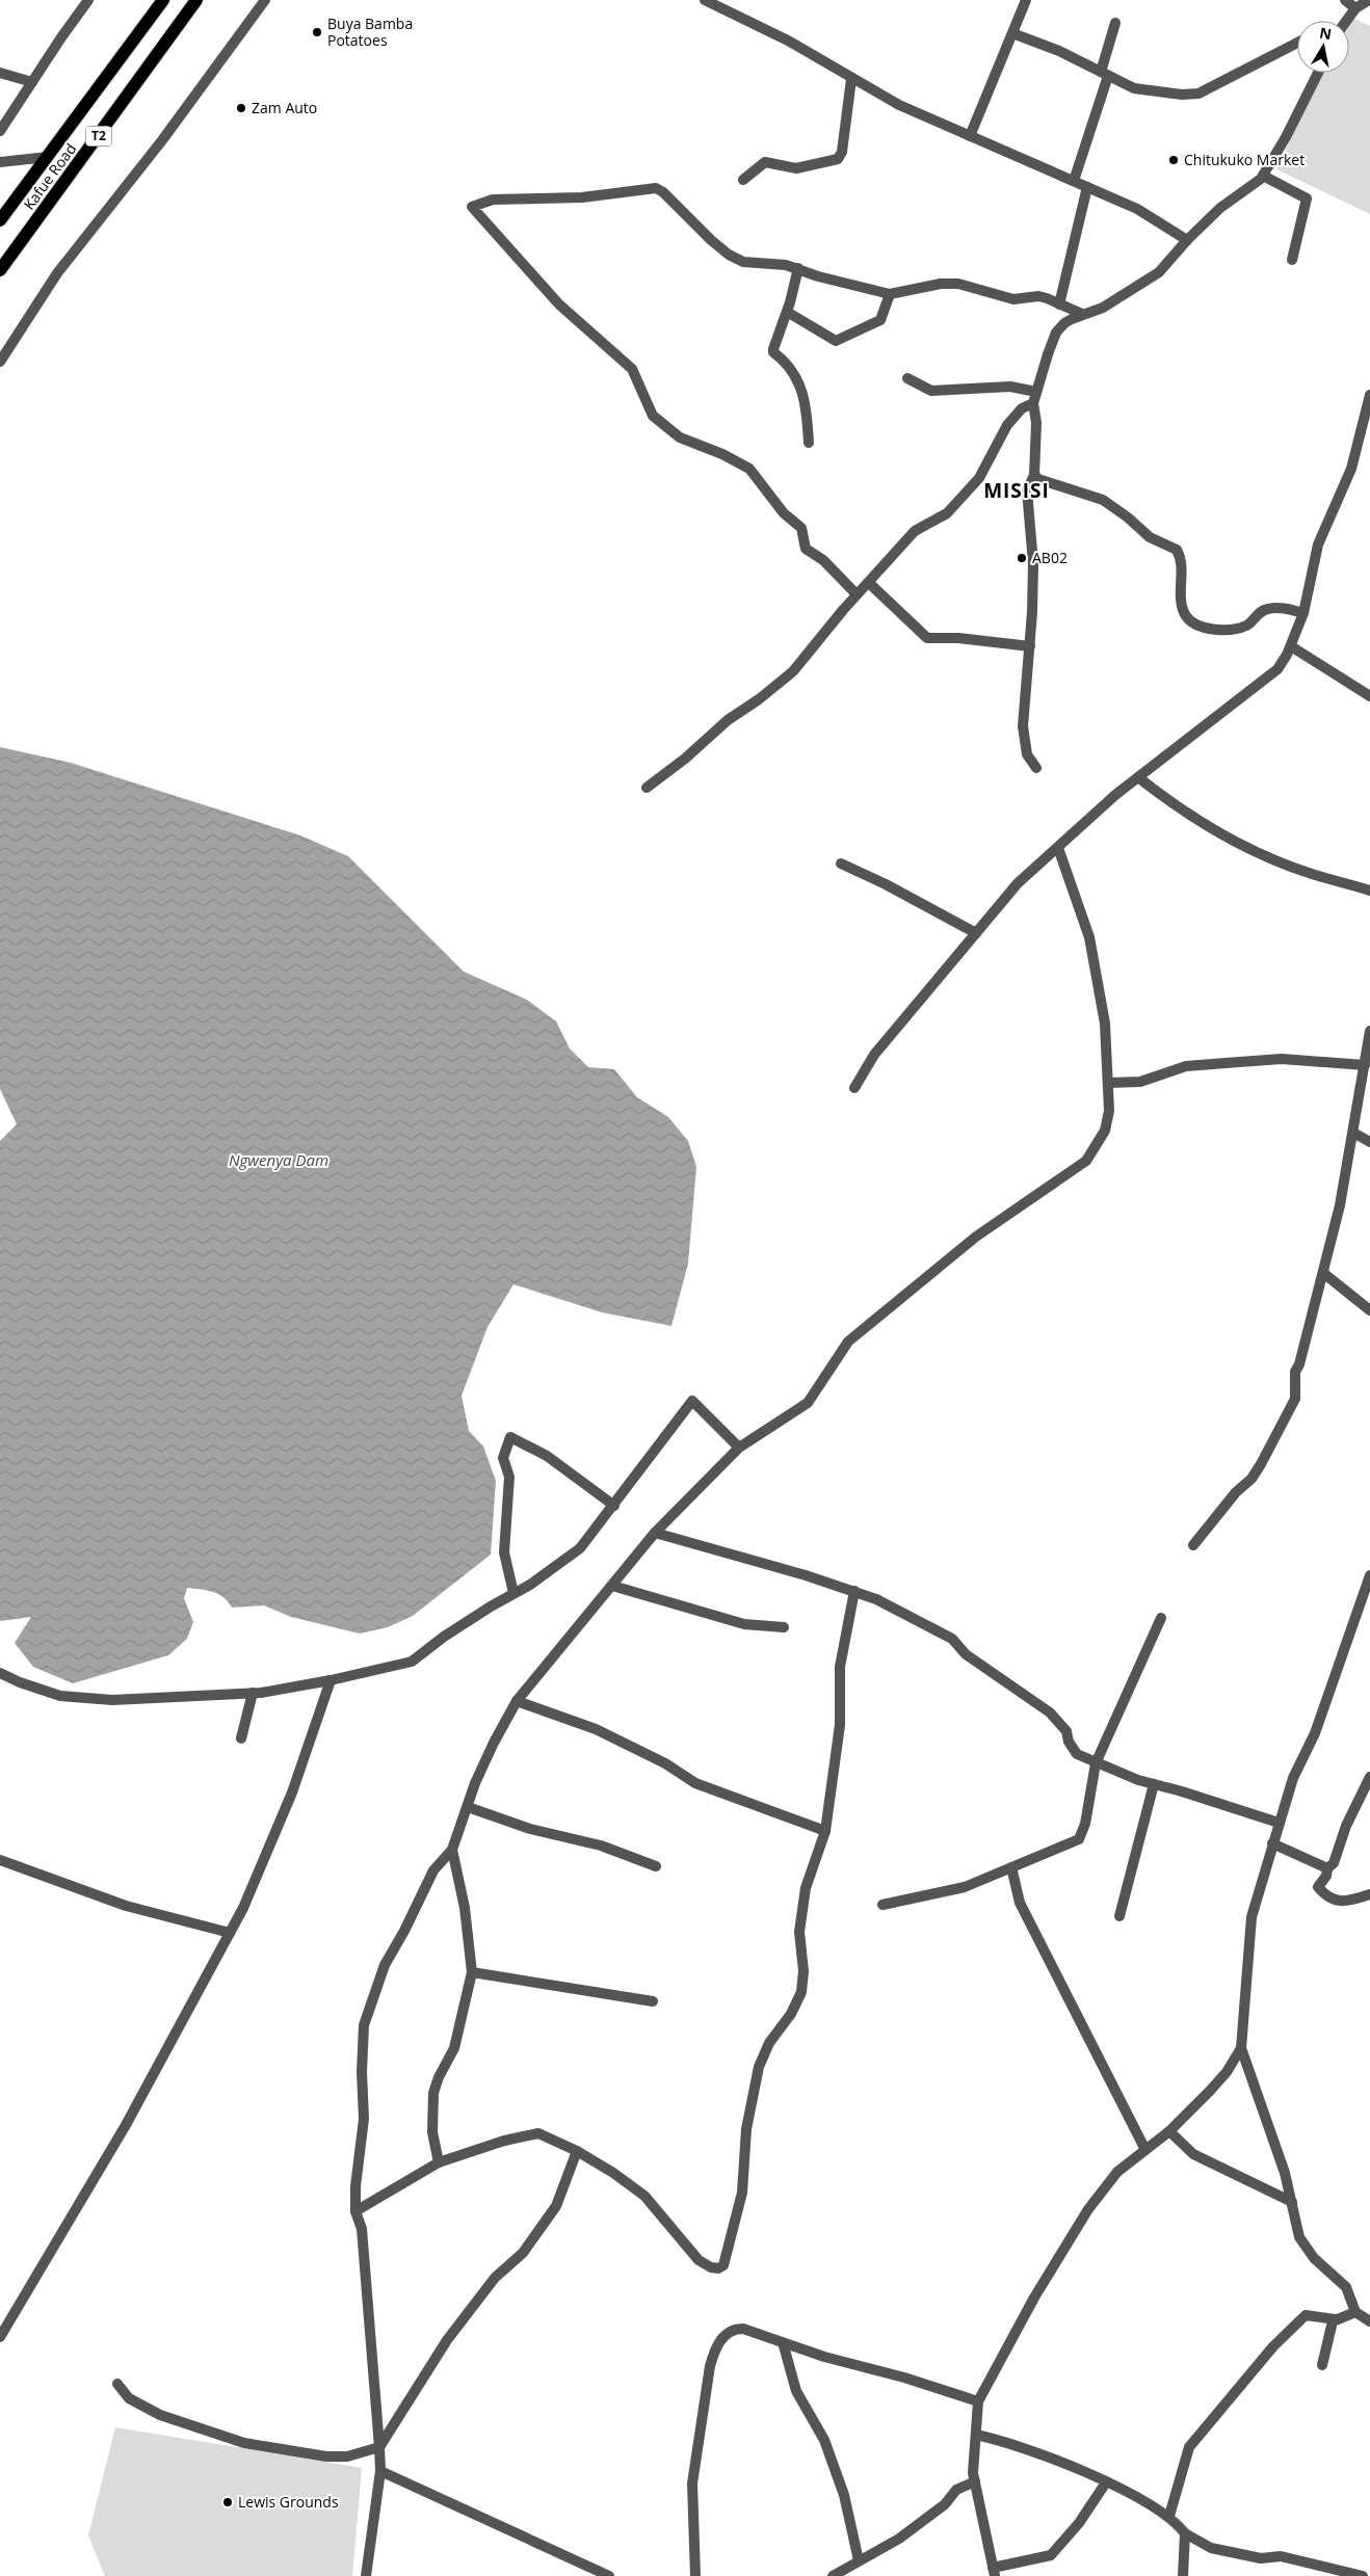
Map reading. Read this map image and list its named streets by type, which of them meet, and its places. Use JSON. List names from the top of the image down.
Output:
{
  "streets": {
    "main road": ["T2", "Kafue Road"]
  },
  "districts": ["MISISI"],
  "water": ["Ngwenya Dam"],
  "places": [
    "Buya Bamba Potatoes",
    "Zam Auto",
    "Chitukuko Market",
    "AB02",
    "Lewis Grounds"
  ],
  "north": "top"
}
